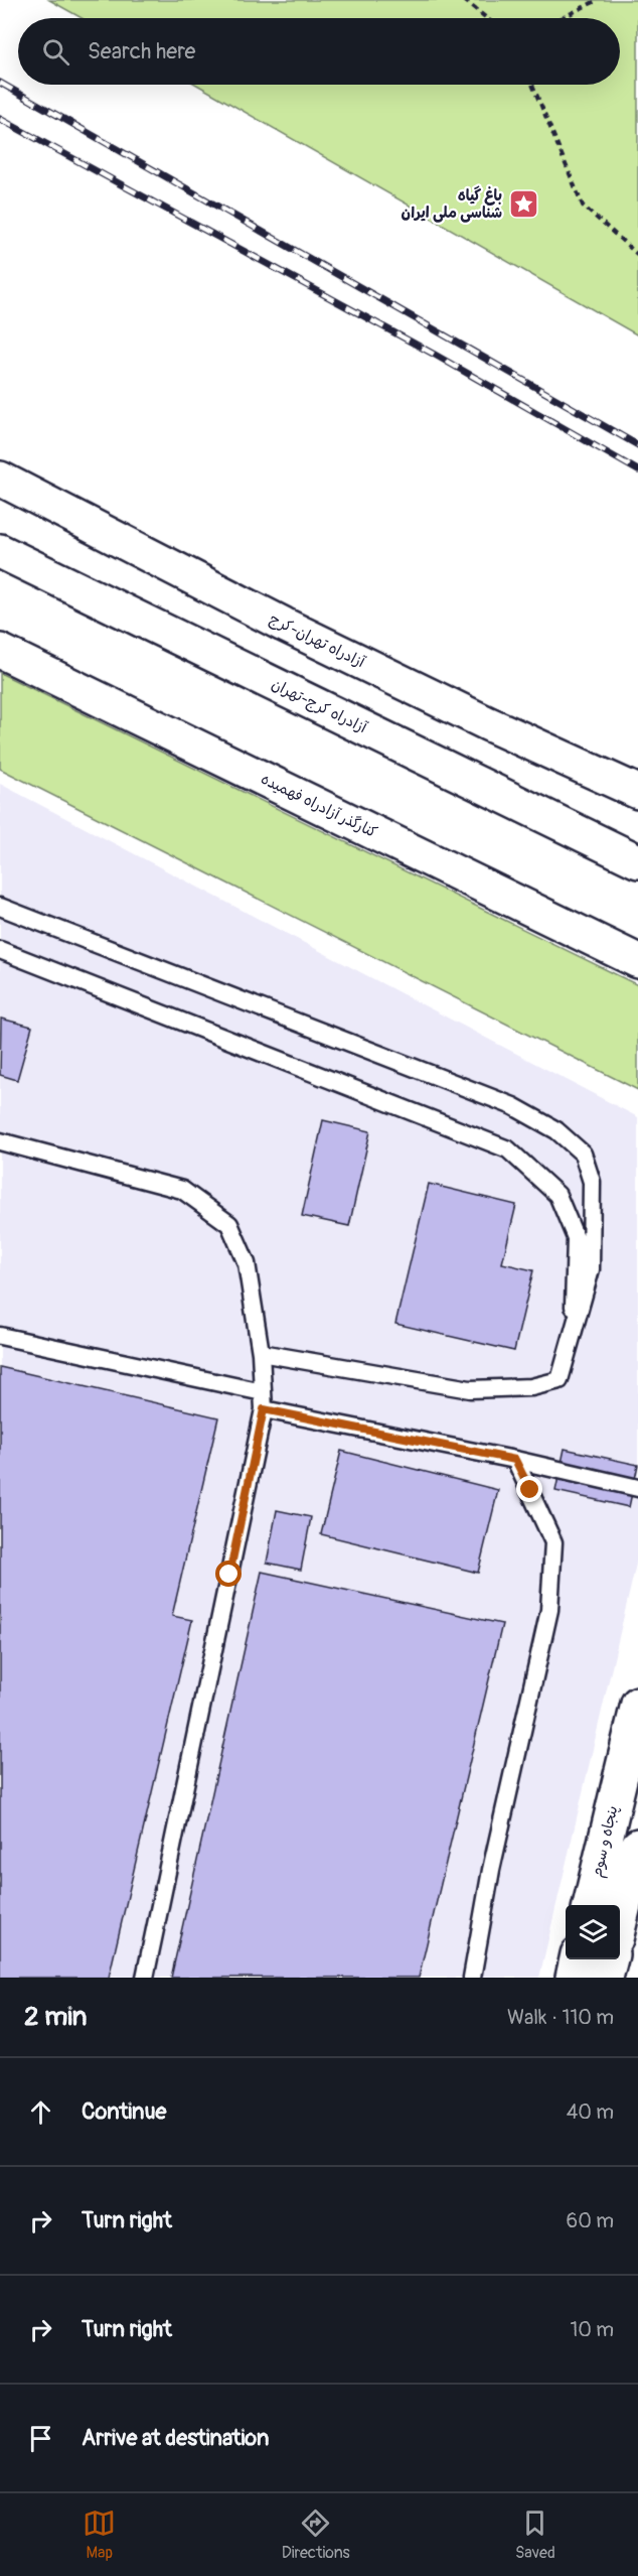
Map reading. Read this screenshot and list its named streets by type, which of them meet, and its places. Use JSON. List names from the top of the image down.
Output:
{
  "streets": {
    "main road": [
      "آزادراه تهران-کرج",
      "آزادراه کرج-تهران",
      "کنارگذر آزادراه فهمیده",
      "پنجاه و سوم"
    ]
  },
  "places": {
    "place": ["باغ گیاه‌ شناسی ملی ایران"]
  },
  "page": {
    "search": "Search here",
    "heading": ["2 min", "Walk · 110 m"],
    "list": [
      ["Continue", "40 m"],
      ["Turn right", "60 m"],
      ["Turn right", "10 m"],
      "Arrive at destination"
    ],
    "nav": ["Map", "Directions", "Saved"]
  }
}
